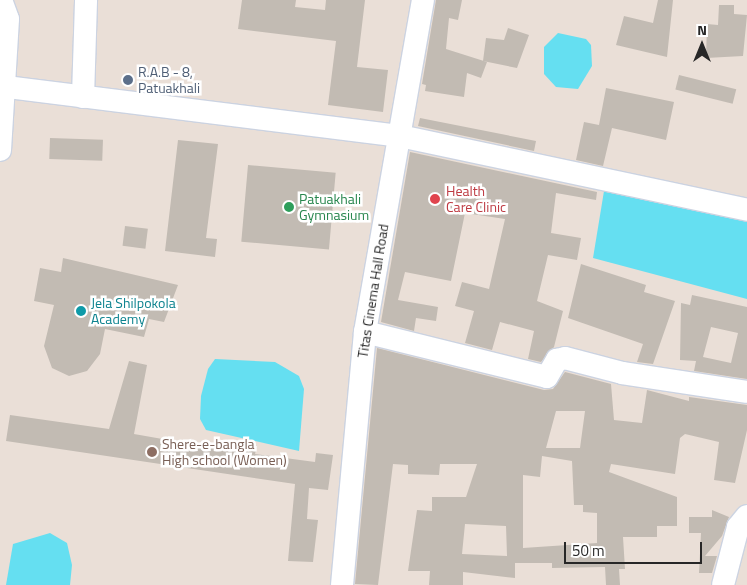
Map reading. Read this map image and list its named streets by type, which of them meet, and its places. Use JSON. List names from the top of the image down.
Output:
{
  "streets": {
    "street": ["Titas Cinema Hall Road"]
  },
  "places": [
    "R.A.B - 8, Patuakhali",
    "Health Care Clinic",
    "Patuakhali Gymnasium",
    "Jela Shilpokola Academy",
    "Shere-e-bangla High school (Women)"
  ],
  "scale_bar": "50 m",
  "north": "top"
}
